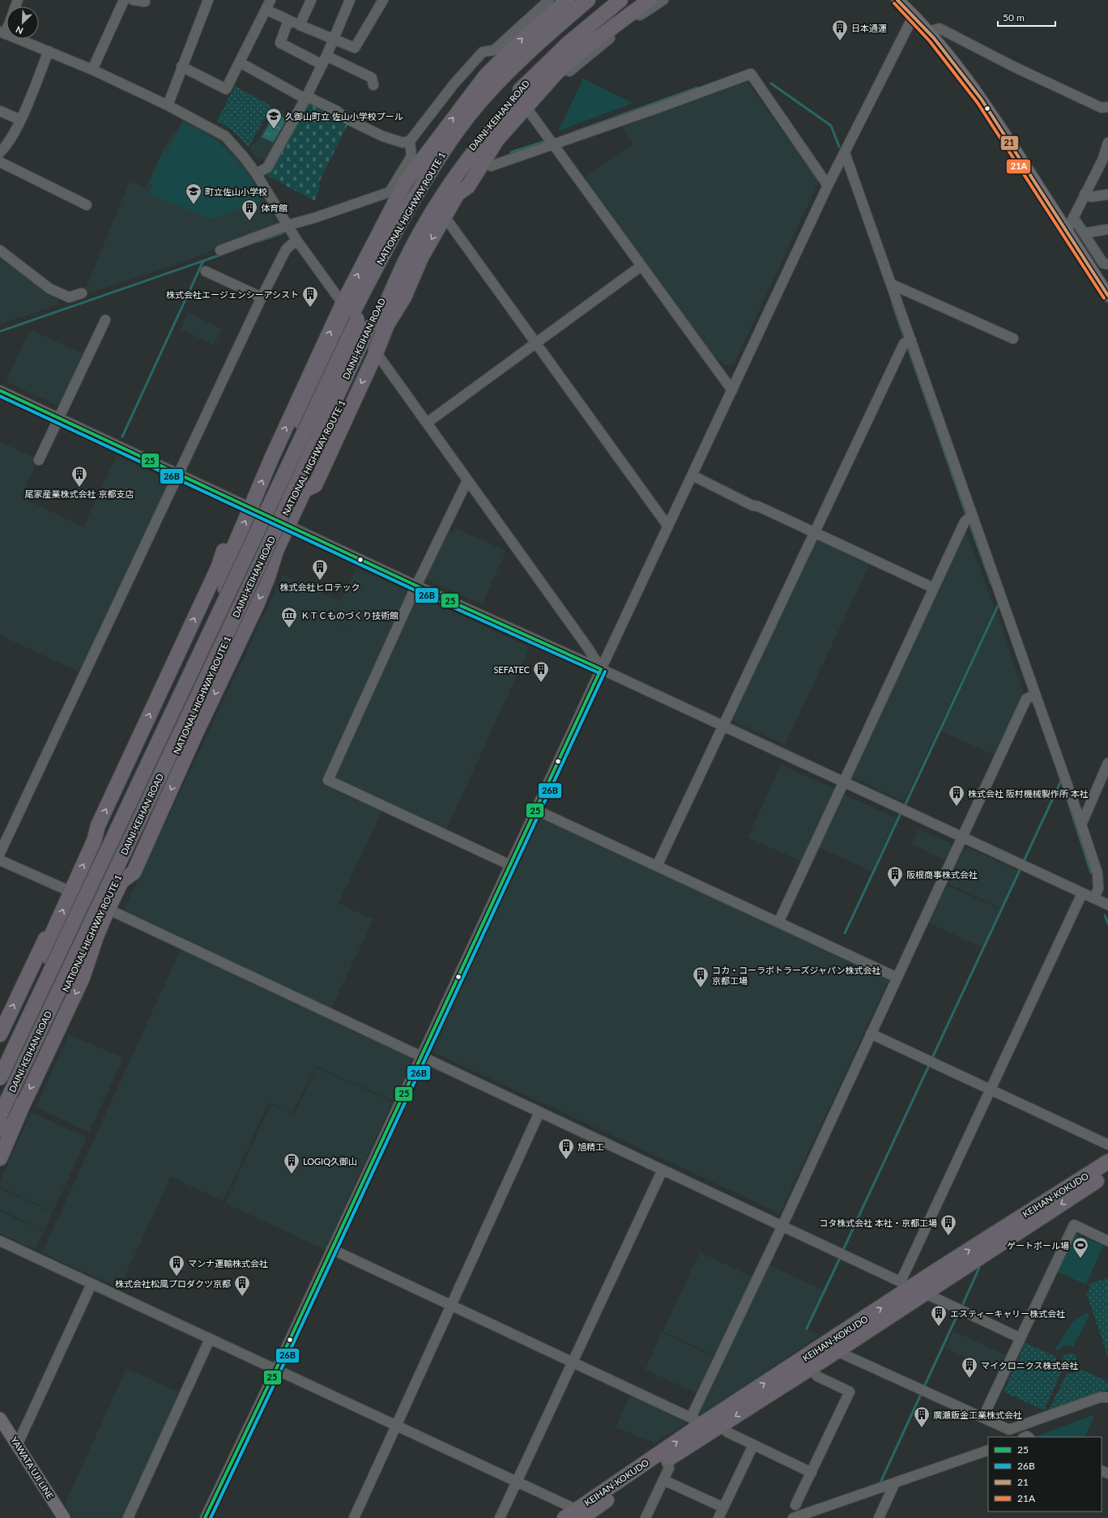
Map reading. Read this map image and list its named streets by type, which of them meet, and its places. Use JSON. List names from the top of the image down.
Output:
{
  "streets": {
    "highway": ["DAINI-KEIHAN ROAD", "NATIONAL HIGHWAY ROUTE 1", "KEIHAN-KOKUDO"],
    "main road": ["YAWATA UJI LINE"]
  },
  "places": {
    "building": [
      "日本通運",
      "体育館",
      "株式会社エージェンシーアシスト",
      "尾家産業株式会社 京都支店",
      "株式会社ヒロテック",
      "SEFATEC",
      "株式会社 阪村機械製作所 本社",
      "阪根商事株式会社",
      "コカ・コーラボトラーズジャパン株式会社 京都工場",
      "旭精工",
      "LOGIQ久御山",
      "コタ株式会社 本社・京都工場",
      "マンナ運輸株式会社",
      "株式会社松風プロダクツ京都",
      "エスティーキャリー株式会社",
      "マイクロニクス株式会社",
      "廣瀬鈑金工業株式会社"
    ],
    "school or university": ["久御山町立 佐山小学校プール", "町立佐山小学校"],
    "museum": ["ＫＴＣものづくり技術館"],
    "sports": ["ゲートボール場"]
  },
  "lines": [
    "transit line 21",
    "transit line 21A",
    "transit line 25",
    "transit line 26B"
  ],
  "legend": [
    "25",
    "26B",
    "21",
    "21A"
  ],
  "scale_bar": "50 m",
  "north": "bottom left"
}
